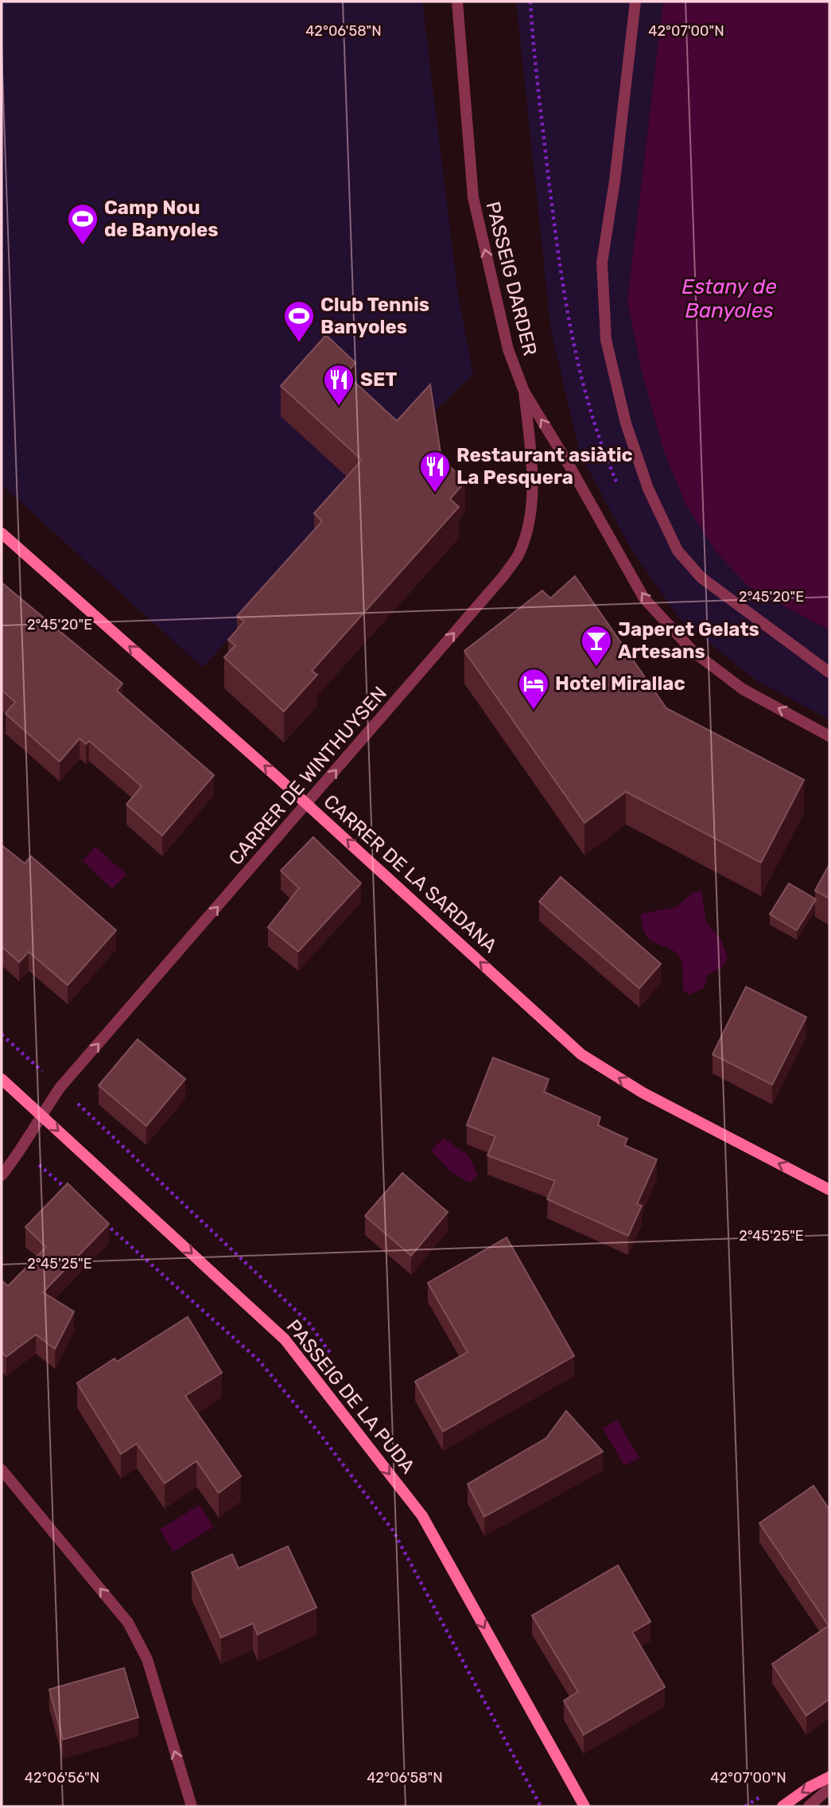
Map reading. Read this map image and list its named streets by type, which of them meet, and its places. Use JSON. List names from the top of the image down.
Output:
{
  "streets": {
    "main road": ["CARRER DE LA SARDANA", "PASSEIG DE LA PUDA"],
    "street": ["PASSEIG DARDER", "CARRER DE WINTHUYSEN"]
  },
  "crossings": [
    ["PASSEIG DARDER", "CARRER DE WINTHUYSEN"],
    ["CARRER DE WINTHUYSEN", "CARRER DE LA SARDANA"],
    ["CARRER DE WINTHUYSEN", "PASSEIG DE LA PUDA"]
  ],
  "one_way": ["CARRER DE WINTHUYSEN", "CARRER DE LA SARDANA", "PASSEIG DE LA PUDA"],
  "water": ["Estany de Banyoles"],
  "places": {
    "sports": ["Camp Nou de Banyoles", "Club Tennis Banyoles"],
    "restaurant": ["SET", "Restaurant asiàtic La Pesquera"],
    "bar": ["Japeret Gelats Artesans"],
    "hotel": ["Hotel Mirallac"]
  },
  "coordinates": [
    "42°06'58\"N",
    "42°07'00\"N",
    "2°45'20\"E",
    "2°45'25\"E",
    "42°06'56\"N"
  ]
}
